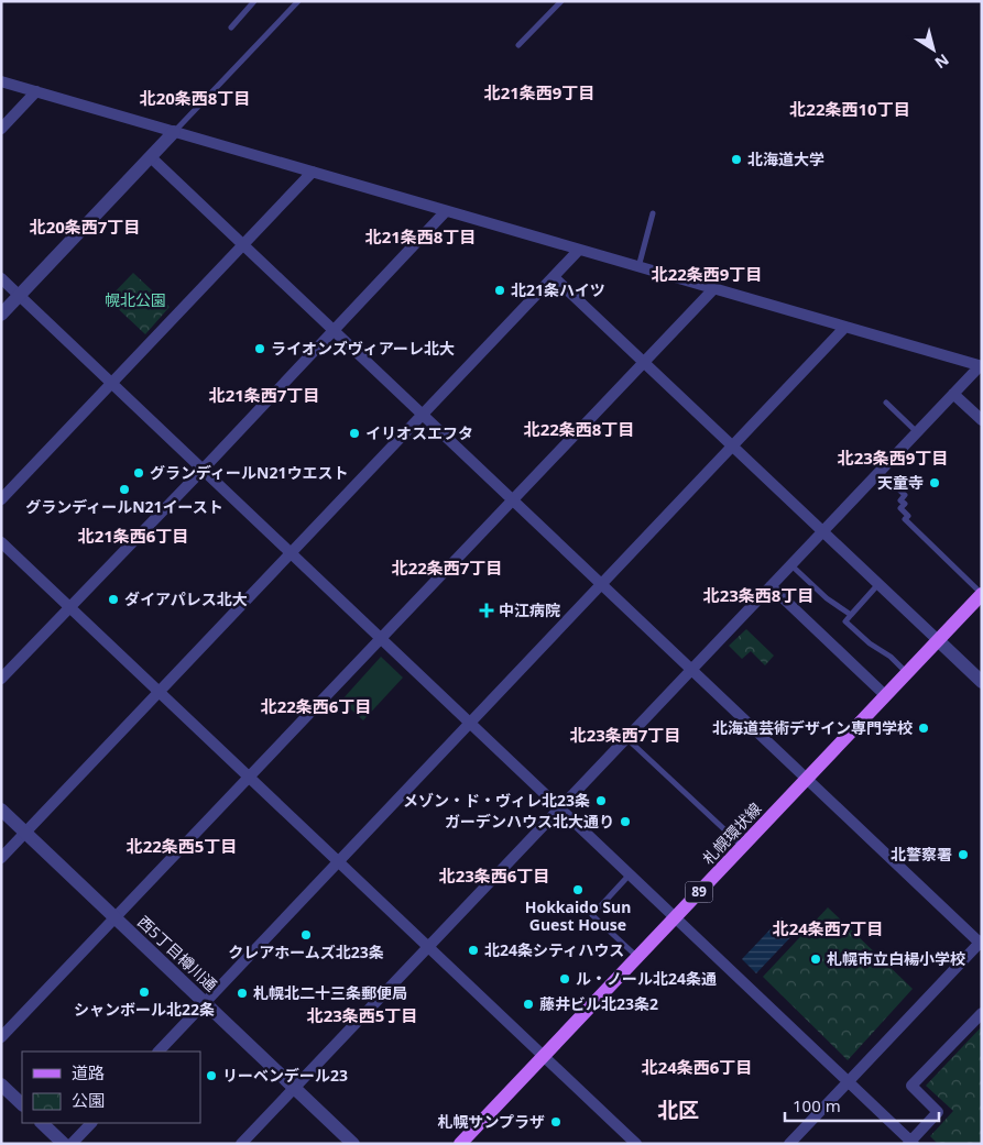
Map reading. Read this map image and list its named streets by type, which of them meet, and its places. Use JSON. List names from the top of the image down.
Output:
{
  "streets": {
    "main road": ["札幌環状線", "89"],
    "street": ["西5丁目樽川通"]
  },
  "districts": [
    "北21条西9丁目",
    "北20条西8丁目",
    "北22条西10丁目",
    "北20条西7丁目",
    "北21条西8丁目",
    "北22条西9丁目",
    "北21条西7丁目",
    "北22条西8丁目",
    "北23条西9丁目",
    "北21条西6丁目",
    "北22条西7丁目",
    "北23条西8丁目",
    "北22条西6丁目",
    "北23条西7丁目",
    "北22条西5丁目",
    "北23条西6丁目",
    "北24条西7丁目",
    "北23条西5丁目",
    "北24条西6丁目",
    "北区"
  ],
  "parks": ["幌北公園"],
  "places": {
    "other": [
      "北海道大学",
      "北21条ハイツ",
      "ライオンズヴィアーレ北大",
      "イリオスエフタ",
      "グランディールN21ウエスト",
      "天童寺",
      "グランディールN21イースト",
      "ダイアパレス北大",
      "北海道芸術デザイン専門学校",
      "メゾン・ド・ヴィレ北23条",
      "ガーデンハウス北大通り",
      "北警察署",
      "Hokkaido Sun Guest House",
      "クレアホームズ北23条",
      "北24条シティハウス",
      "札幌市立白楊小学校",
      "ル・ノール北24条通",
      "シャンボール北22条",
      "札幌北二十三条郵便局",
      "藤井ビル北23条2",
      "リーベンデール23",
      "札幌サンプラザ"
    ],
    "health": ["中江病院"]
  },
  "legend": ["道路", "公園"],
  "scale_bar": "100 m",
  "north": "bottom right"
}
